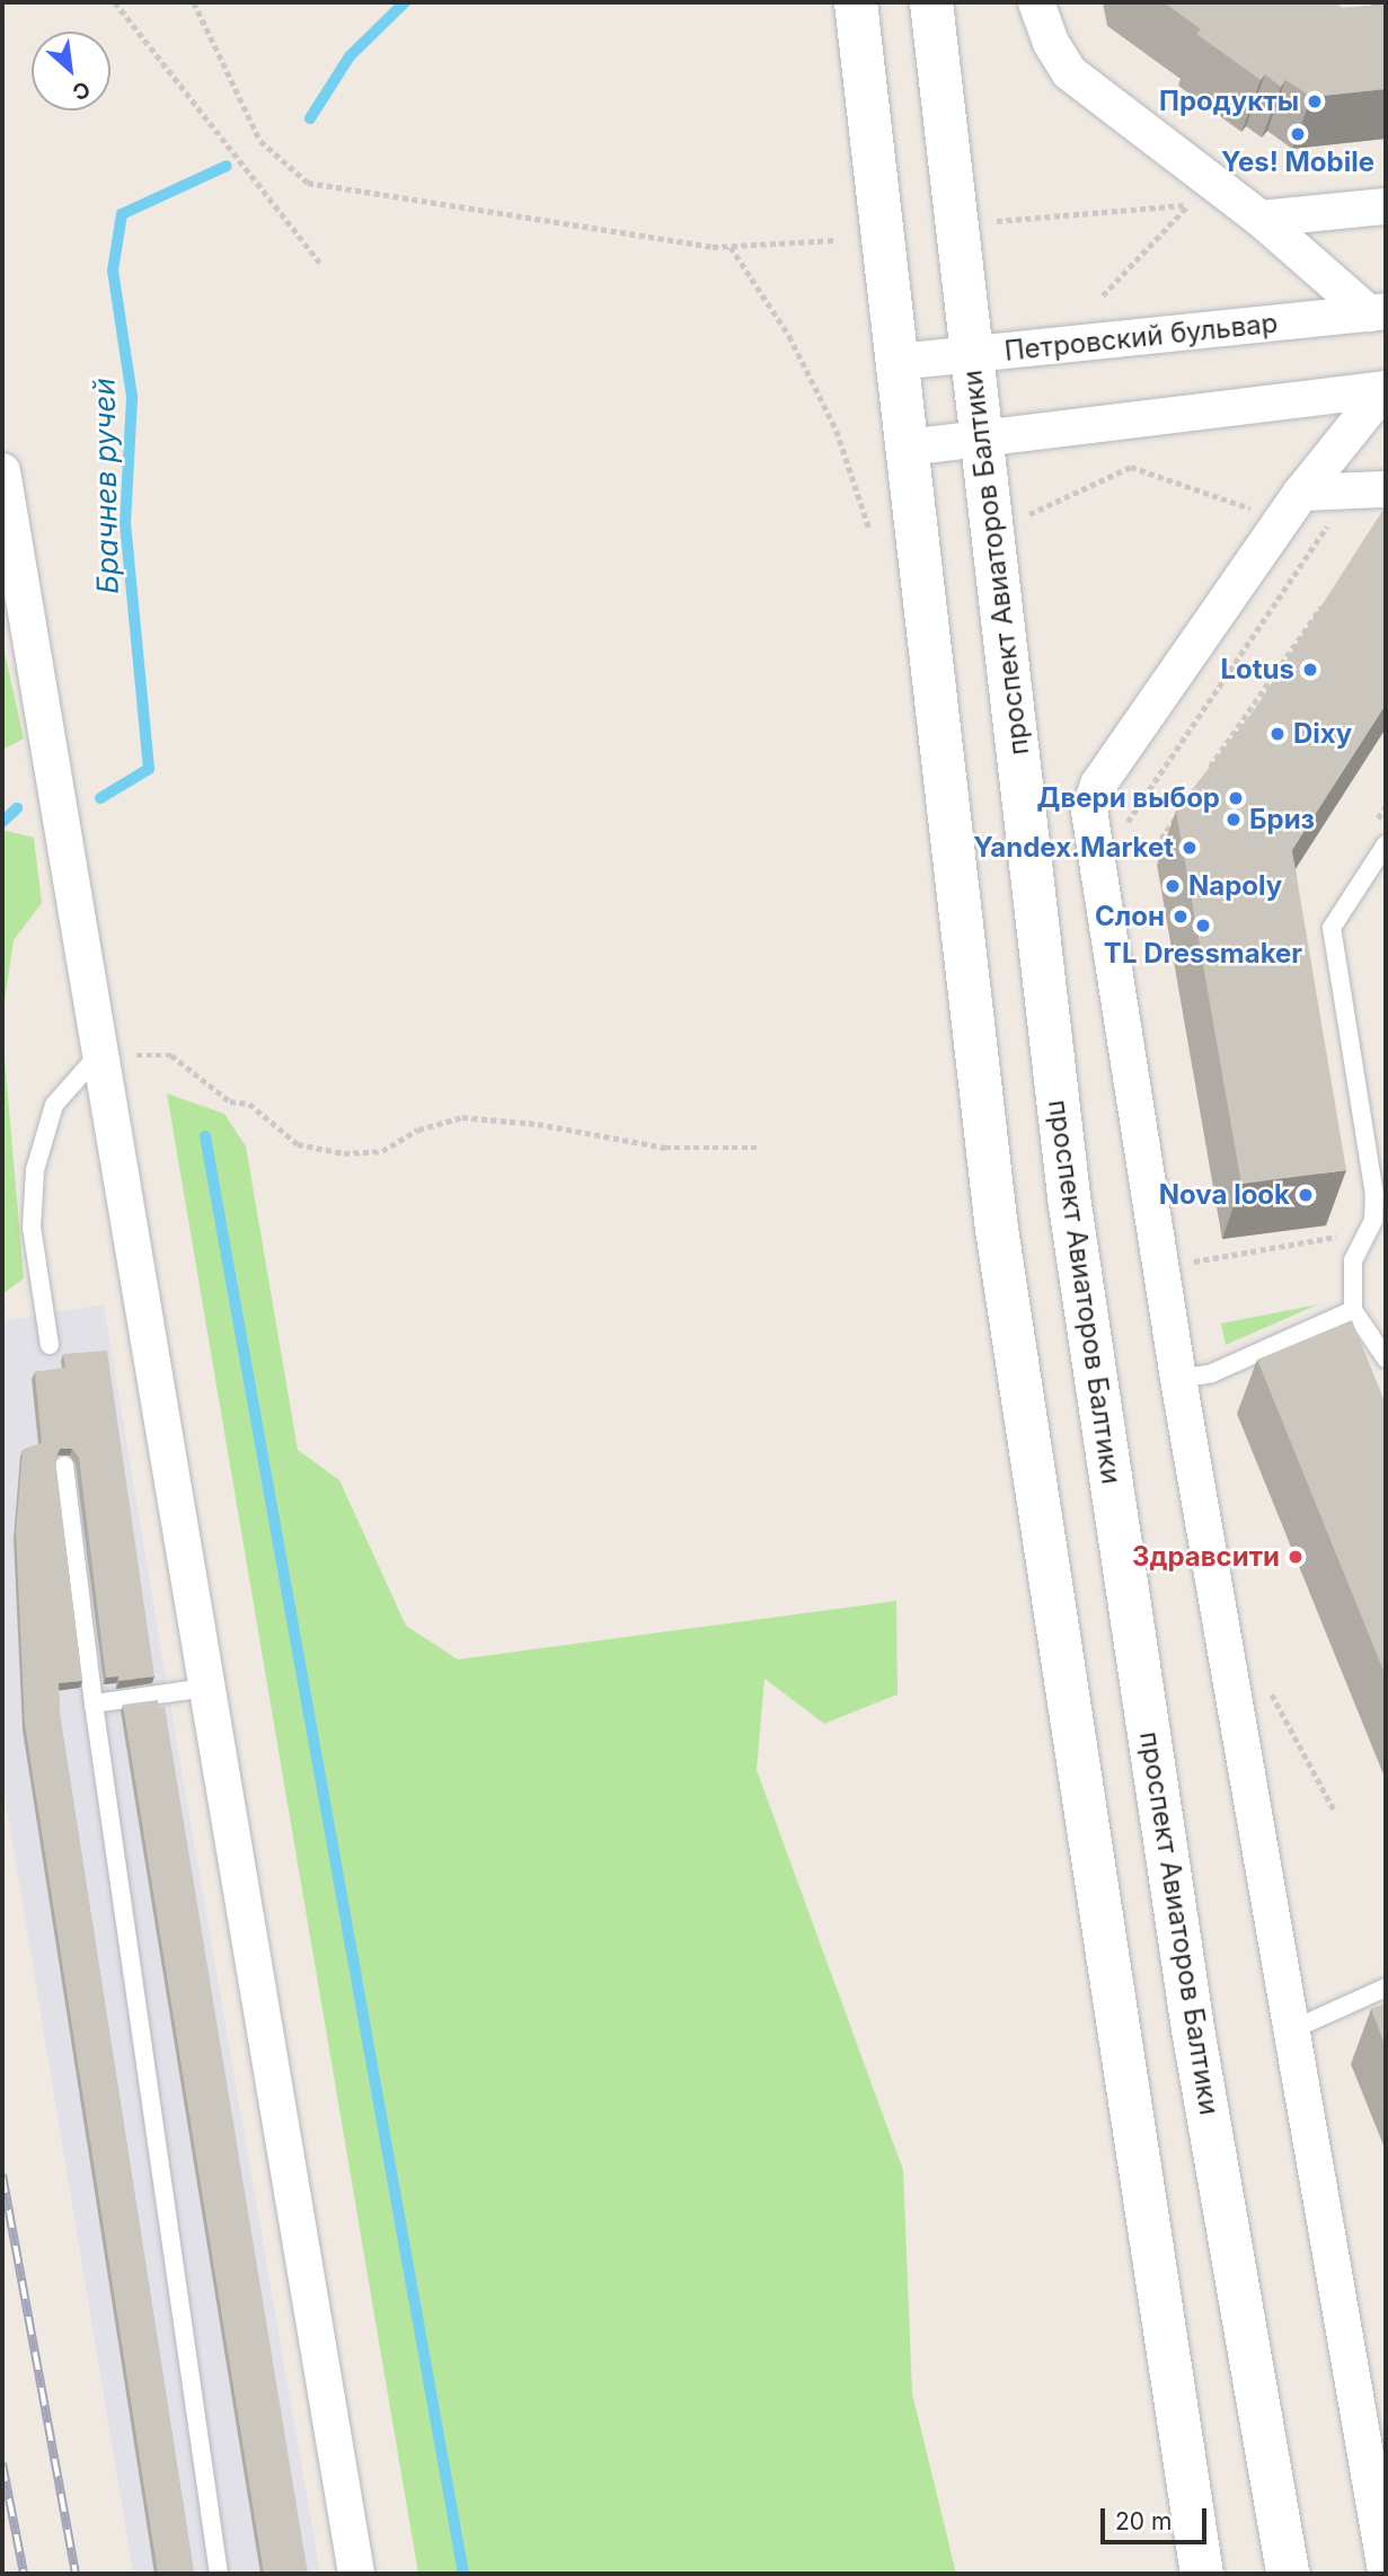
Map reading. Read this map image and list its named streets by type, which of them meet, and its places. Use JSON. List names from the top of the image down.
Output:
{
  "streets": {
    "street": ["Петровский бульвар", "проспект Авиаторов Балтики"]
  },
  "crossings": [
    ["Петровский бульвар", "проспект Авиаторов Балтики"]
  ],
  "water": ["Брачнев ручей"],
  "places": [
    "Продукты",
    "Yes! Mobile",
    "Lotus",
    "Dixy",
    "Двери выбор",
    "Бриз",
    "Yandex.Market",
    "Napoly",
    "Слон",
    "TL Dressmaker",
    "Nova look",
    "Здравсити"
  ],
  "scale_bar": "20 m",
  "north": "bottom right"
}
